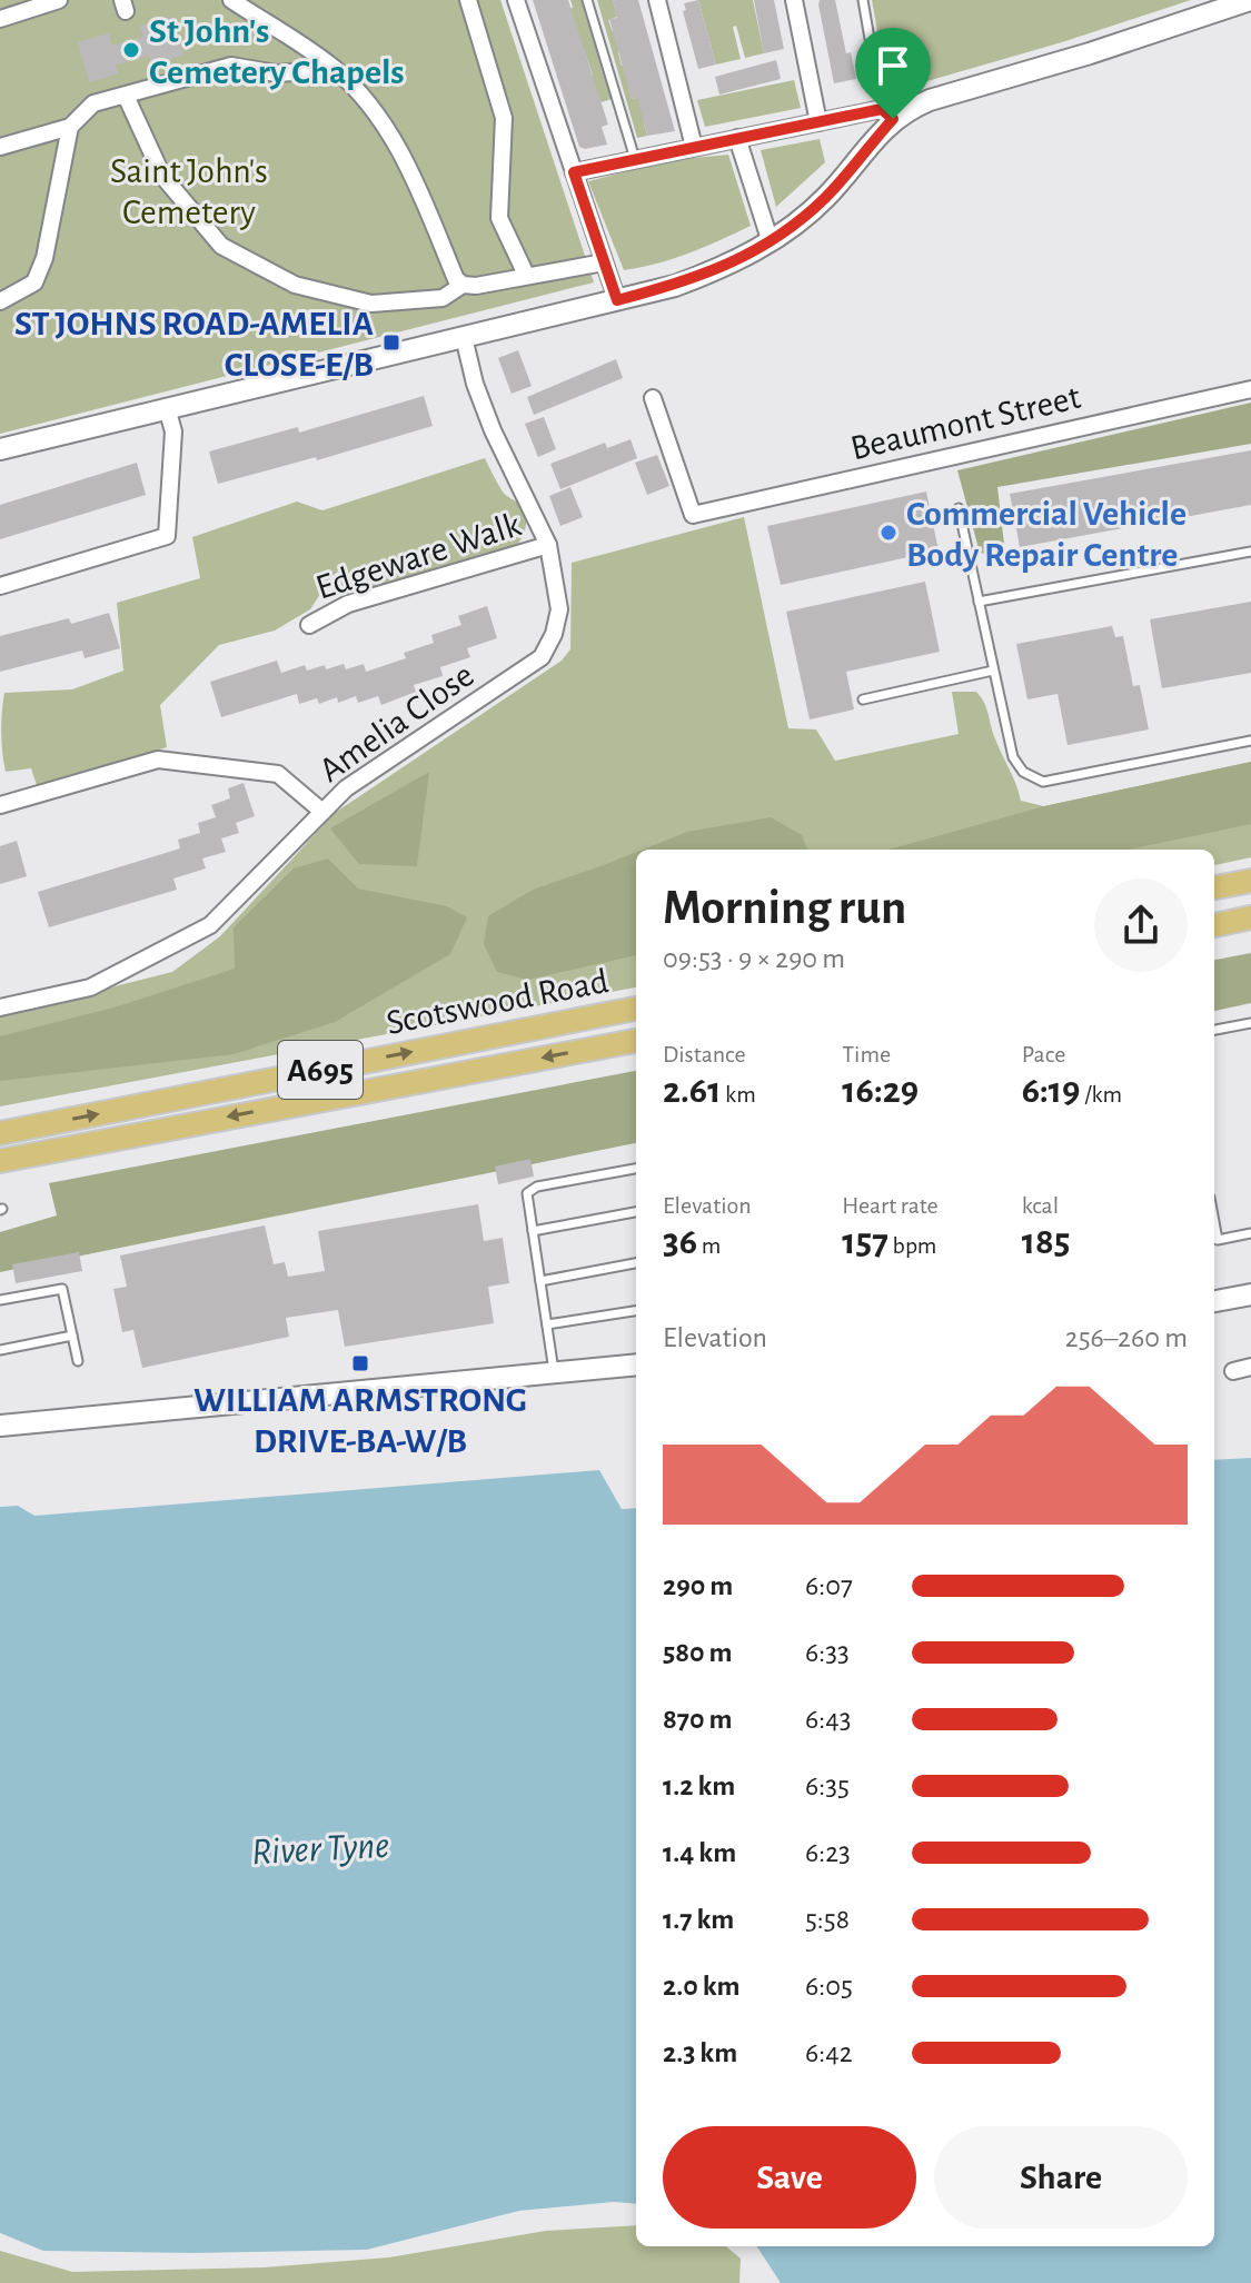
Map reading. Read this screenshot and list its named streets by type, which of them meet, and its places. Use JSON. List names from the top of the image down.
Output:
{
  "streets": {
    "main road": ["Scotswood Road", "A695"],
    "street": ["Beaumont Street", "Edgeware Walk", "Amelia Close"]
  },
  "crossings": [
    ["Edgeware Walk", "Amelia Close"]
  ],
  "water": ["River Tyne"],
  "parks": ["Saint John's Cemetery"],
  "places": {
    "other": ["St John's Cemetery Chapels", "Commercial Vehicle Body Repair Centre"],
    "transit": ["ST JOHNS ROAD-AMELIA CLOSE-E/B", "WILLIAM ARMSTRONG DRIVE-BA-W/B"]
  },
  "page": {
    "heading": ["Morning run", "09:53 · 9 × 290 m"],
    "stats": [
      ["Distance", "2.61 km"],
      ["Time", "16:29"],
      ["Pace", "6:19 /km"],
      ["Elevation", "36 m"],
      ["Heart rate", "157 bpm"],
      ["kcal", "185"]
    ],
    "chart": ["Elevation", "256–260 m"],
    "list": [
      {
        "name": "290 m",
        "note": "6:07"
      },
      {
        "name": "580 m",
        "note": "6:33"
      },
      {
        "name": "870 m",
        "note": "6:43"
      },
      {
        "name": "1.2 km",
        "note": "6:35"
      },
      {
        "name": "1.4 km",
        "note": "6:23"
      },
      {
        "name": "1.7 km",
        "note": "5:58"
      },
      {
        "name": "2.0 km",
        "note": "6:05"
      },
      {
        "name": "2.3 km",
        "note": "6:42"
      }
    ],
    "buttons": ["Save", "Share"]
  }
}
